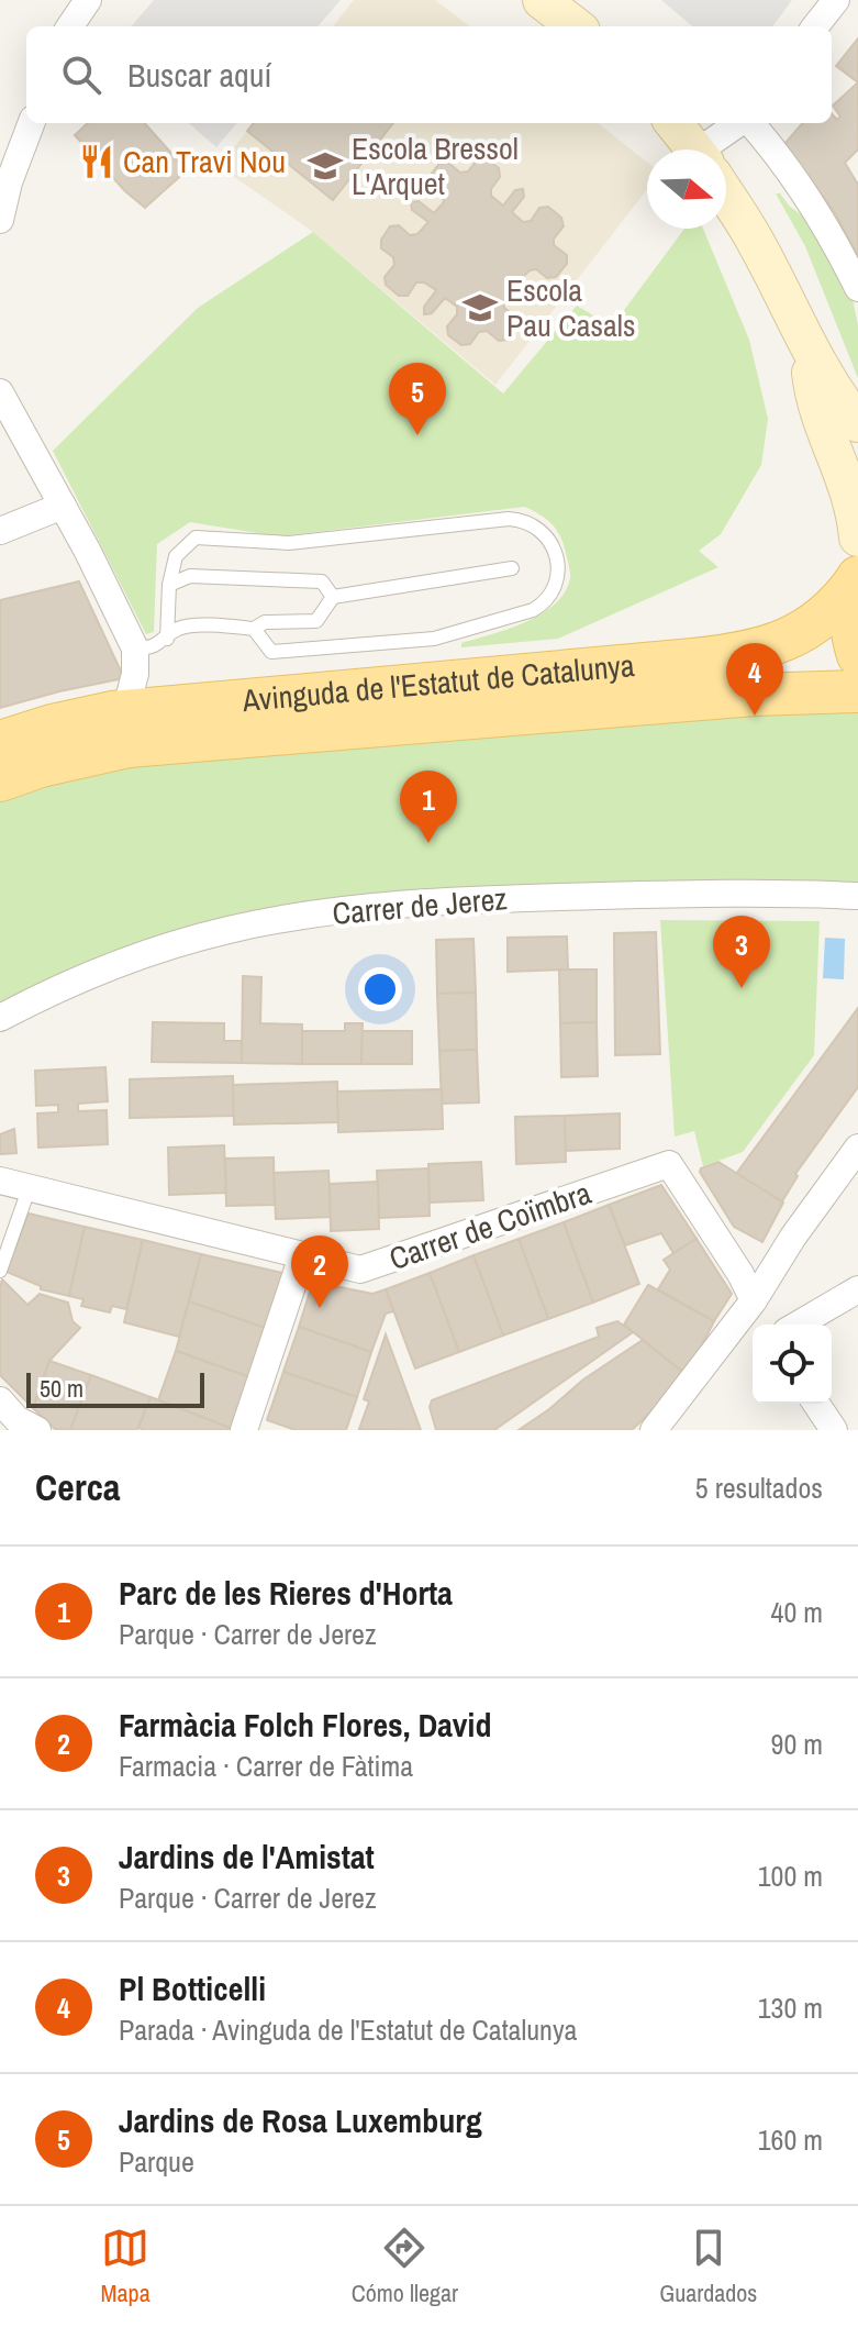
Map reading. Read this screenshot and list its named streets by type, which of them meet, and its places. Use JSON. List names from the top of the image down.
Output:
{
  "streets": {
    "main road": ["Avinguda de l'Estatut de Catalunya"],
    "street": ["Carrer de Jerez", "Carrer de Coïmbra"]
  },
  "places": {
    "restaurant": ["Can Travi Nou"],
    "school or university": ["Escola Bressol L'Arquet", "Escola Pau Casals"]
  },
  "scale_bar": "50 m",
  "north": "right",
  "page": {
    "search": "Buscar aquí",
    "pins": [
      "5",
      "4",
      "1",
      "3",
      "2"
    ],
    "scale": "50 m",
    "heading": ["Cerca", "5 resultados"],
    "list": [
      {
        "mark": "1",
        "name": "Parc de les Rieres d'Horta",
        "note": "Parque · Carrer de Jerez",
        "value": "40 m"
      },
      {
        "mark": "2",
        "name": "Farmàcia Folch Flores, David",
        "note": "Farmacia · Carrer de Fàtima",
        "value": "90 m"
      },
      {
        "mark": "3",
        "name": "Jardins de l'Amistat",
        "note": "Parque · Carrer de Jerez",
        "value": "100 m"
      },
      {
        "mark": "4",
        "name": "Pl Botticelli",
        "note": "Parada · Avinguda de l'Estatut de Catalunya",
        "value": "130 m"
      },
      {
        "mark": "5",
        "name": "Jardins de Rosa Luxemburg",
        "note": "Parque",
        "value": "160 m"
      }
    ],
    "nav": ["Mapa", "Cómo llegar", "Guardados"]
  }
}
